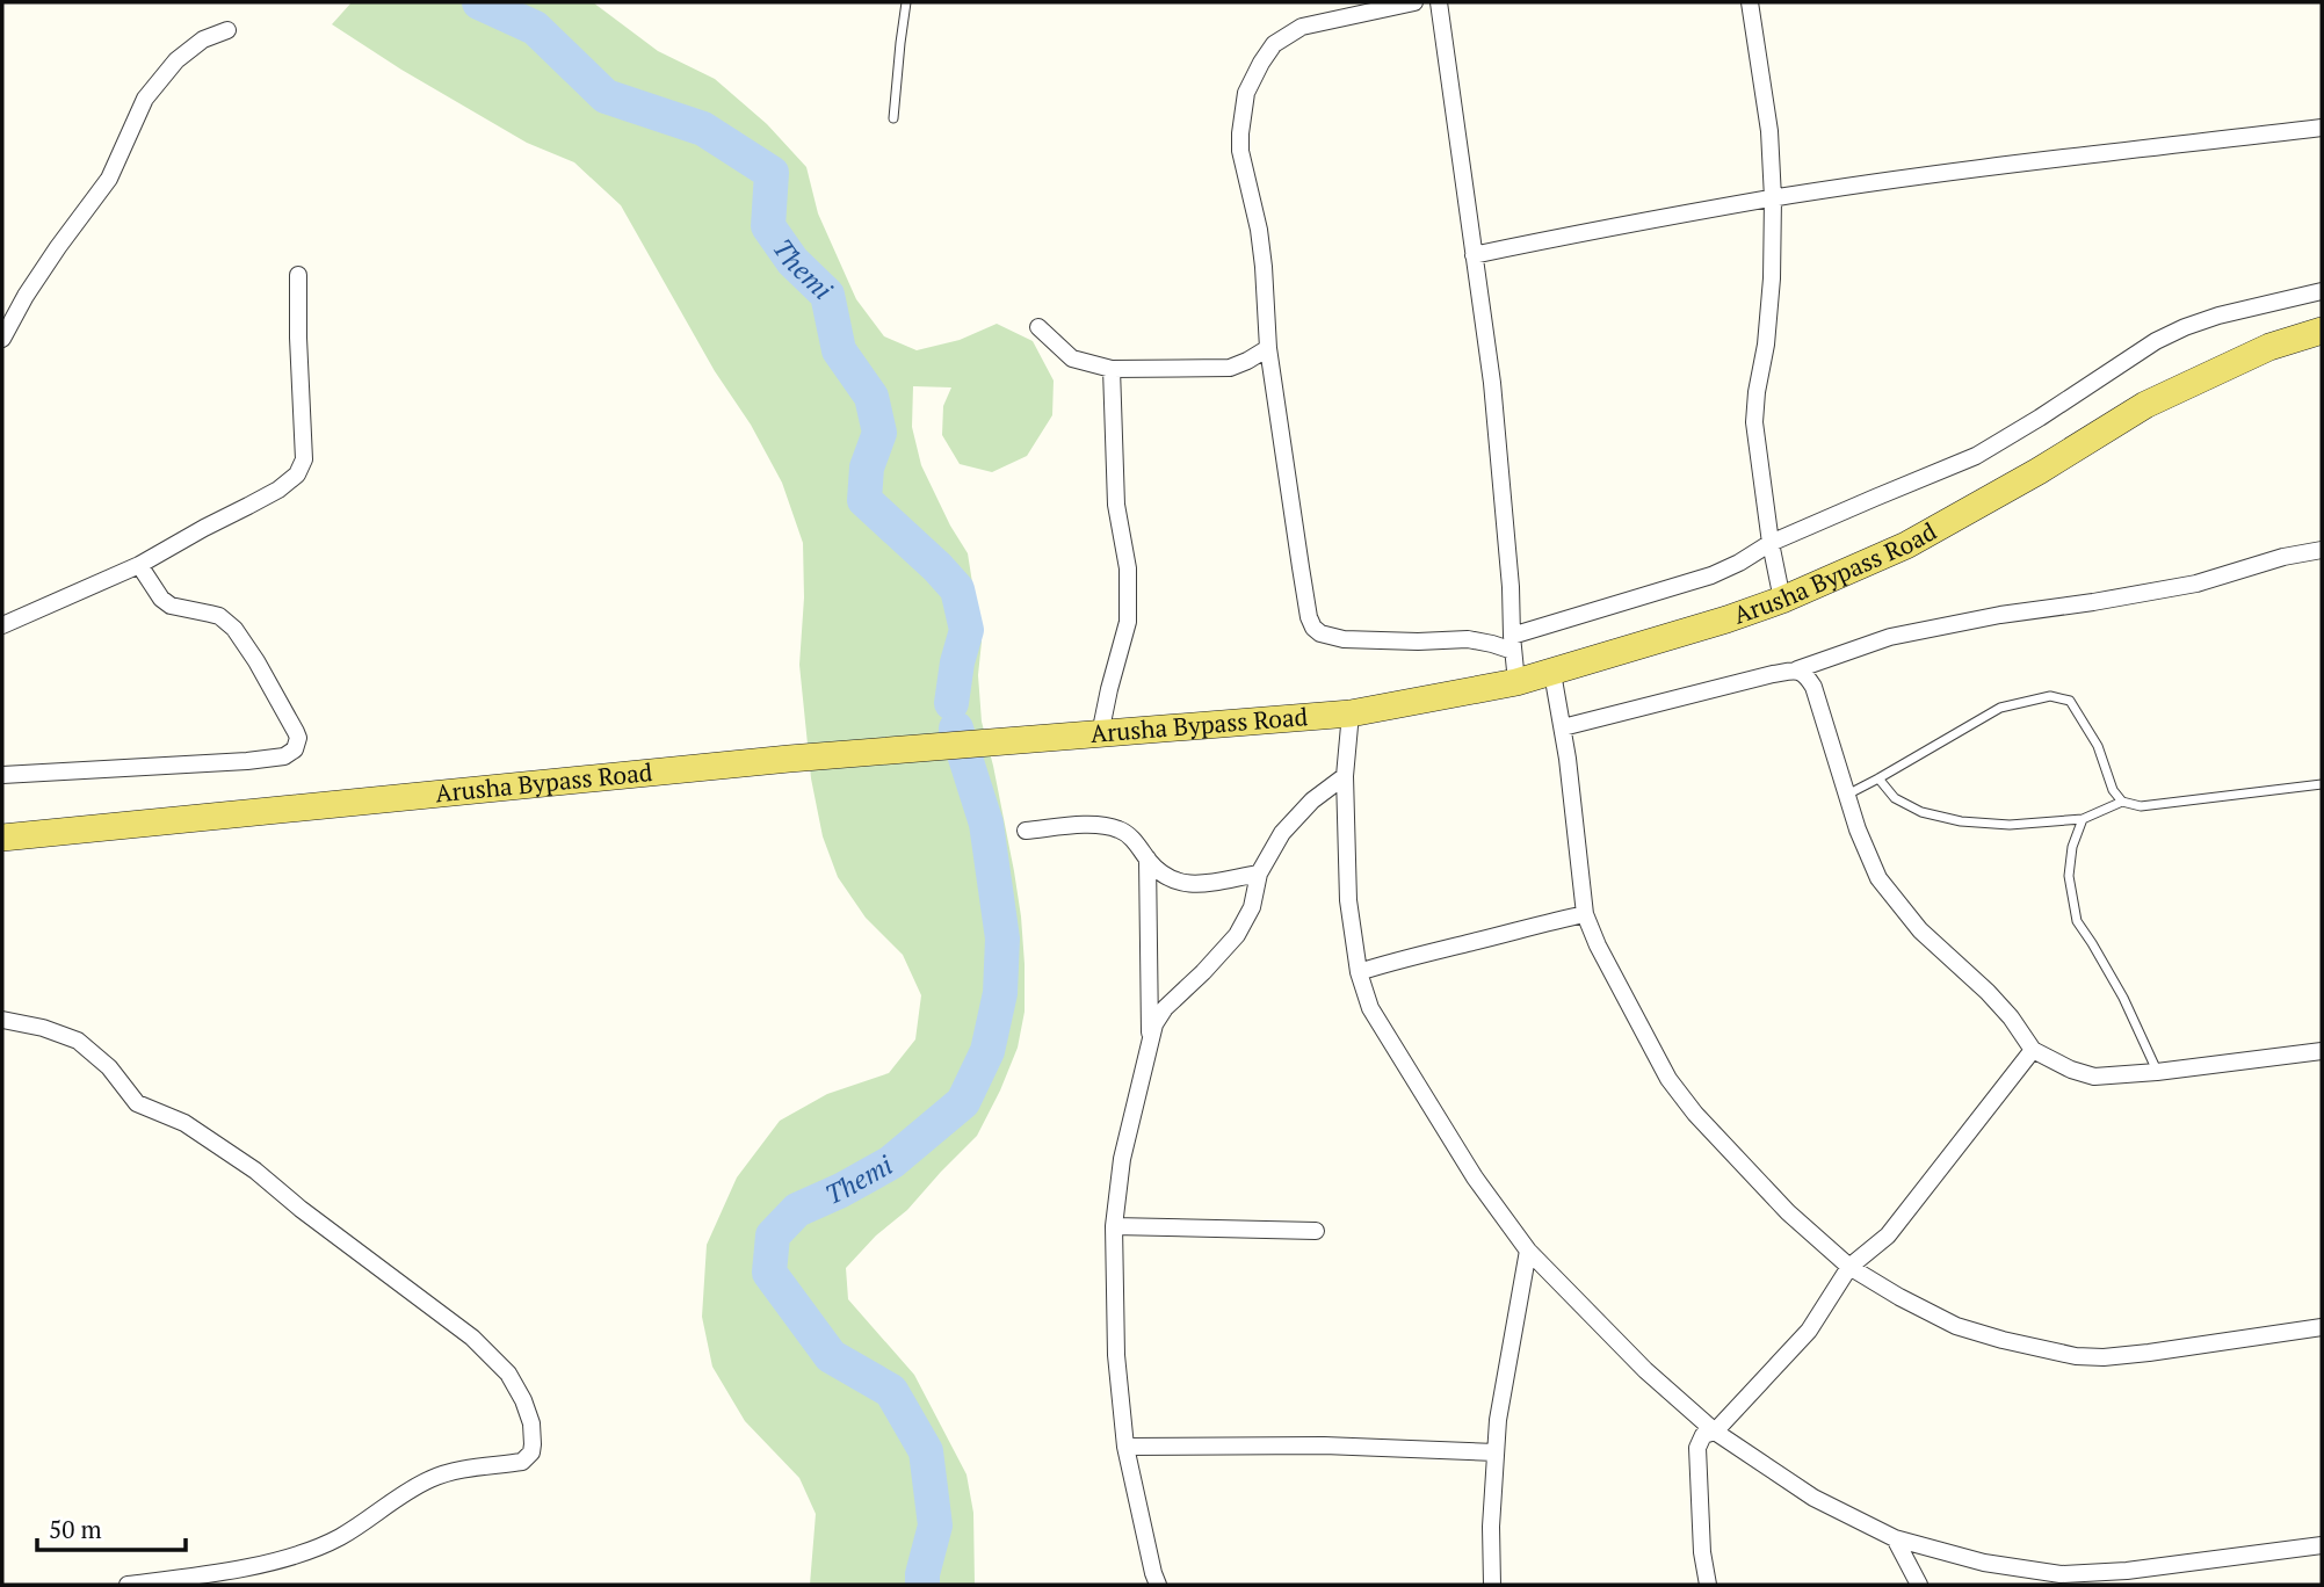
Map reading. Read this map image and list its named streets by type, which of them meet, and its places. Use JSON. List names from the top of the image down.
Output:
{
  "streets": {
    "main road": ["Arusha Bypass Road"]
  },
  "water": ["Themi"],
  "scale_bar": "50 m"
}
